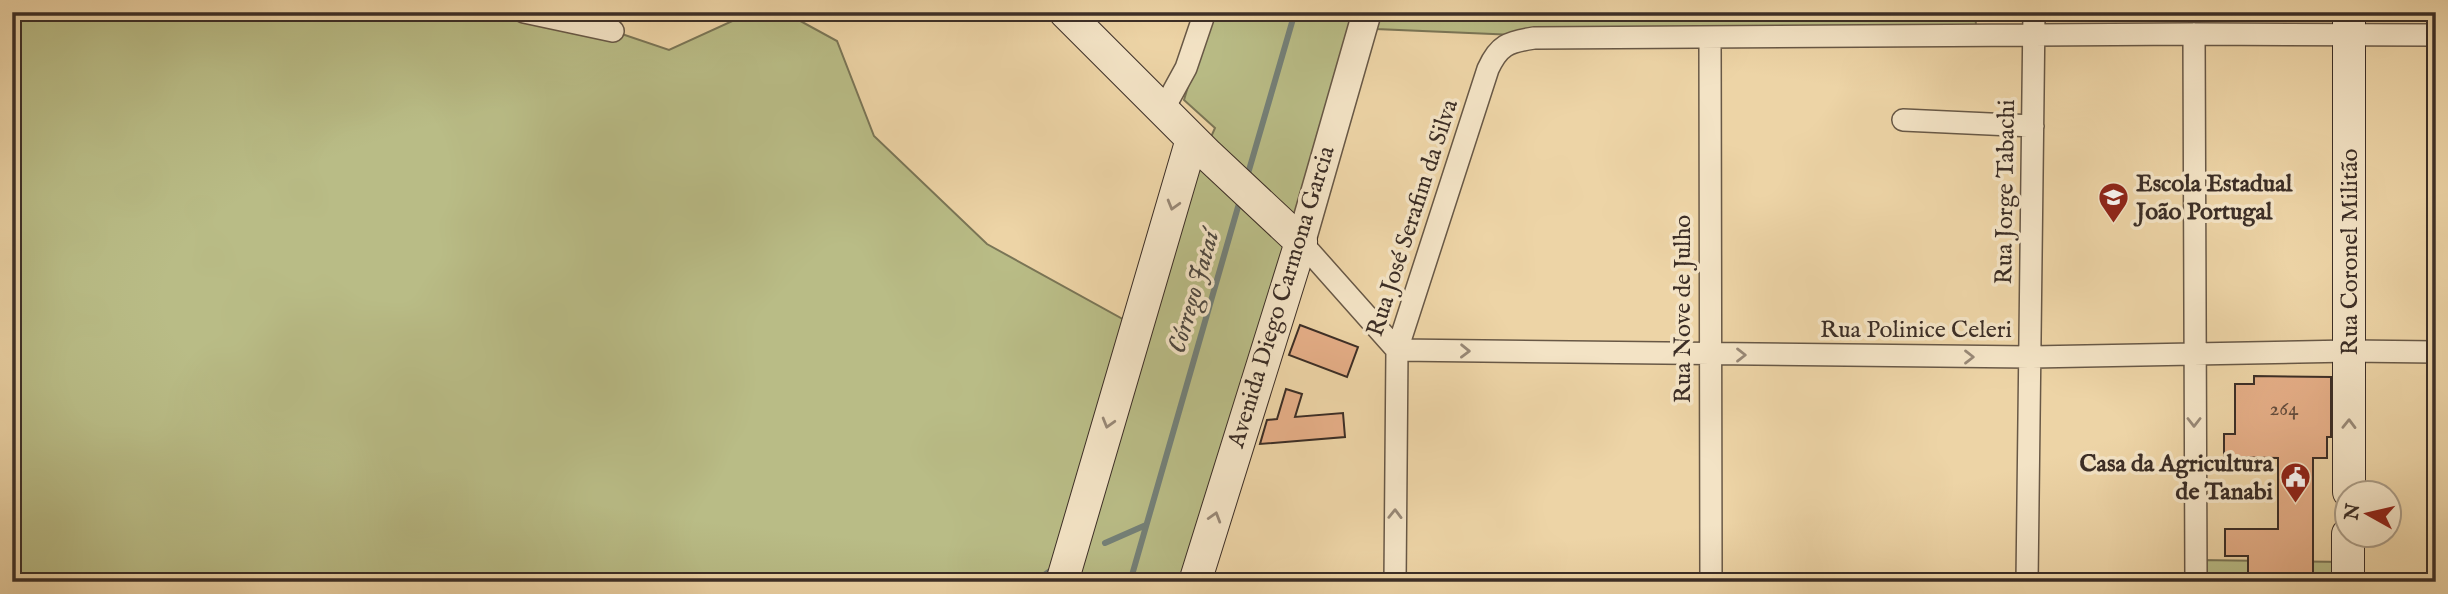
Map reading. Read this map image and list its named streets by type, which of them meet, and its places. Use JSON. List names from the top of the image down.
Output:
{
  "streets": {
    "main road": ["Rua Coronel Militão", "Avenida Diego Carmona Garcia"],
    "street": [
      "Rua Jorge Tabachi",
      "Rua José Serafim da Silva",
      "Rua Nove de Julho",
      "Rua Polinice Celeri"
    ]
  },
  "crossings": [
    ["Rua Jorge Tabachi", "Rua Polinice Celeri"],
    ["Rua José Serafim da Silva", "Rua Nove de Julho"],
    ["Rua José Serafim da Silva", "Rua Polinice Celeri"],
    ["Rua Coronel Militão", "Rua Polinice Celeri"],
    ["Rua Nove de Julho", "Rua Polinice Celeri"]
  ],
  "one_way": ["Avenida Diego Carmona Garcia", "Rua Polinice Celeri"],
  "water": ["Córrego Jataí"],
  "places": {
    "school or university": ["Escola Estadual João Portugal"],
    "public building": ["Casa da Agricultura de Tanabi"]
  },
  "house_numbers": ["264"],
  "north": "left"
}
